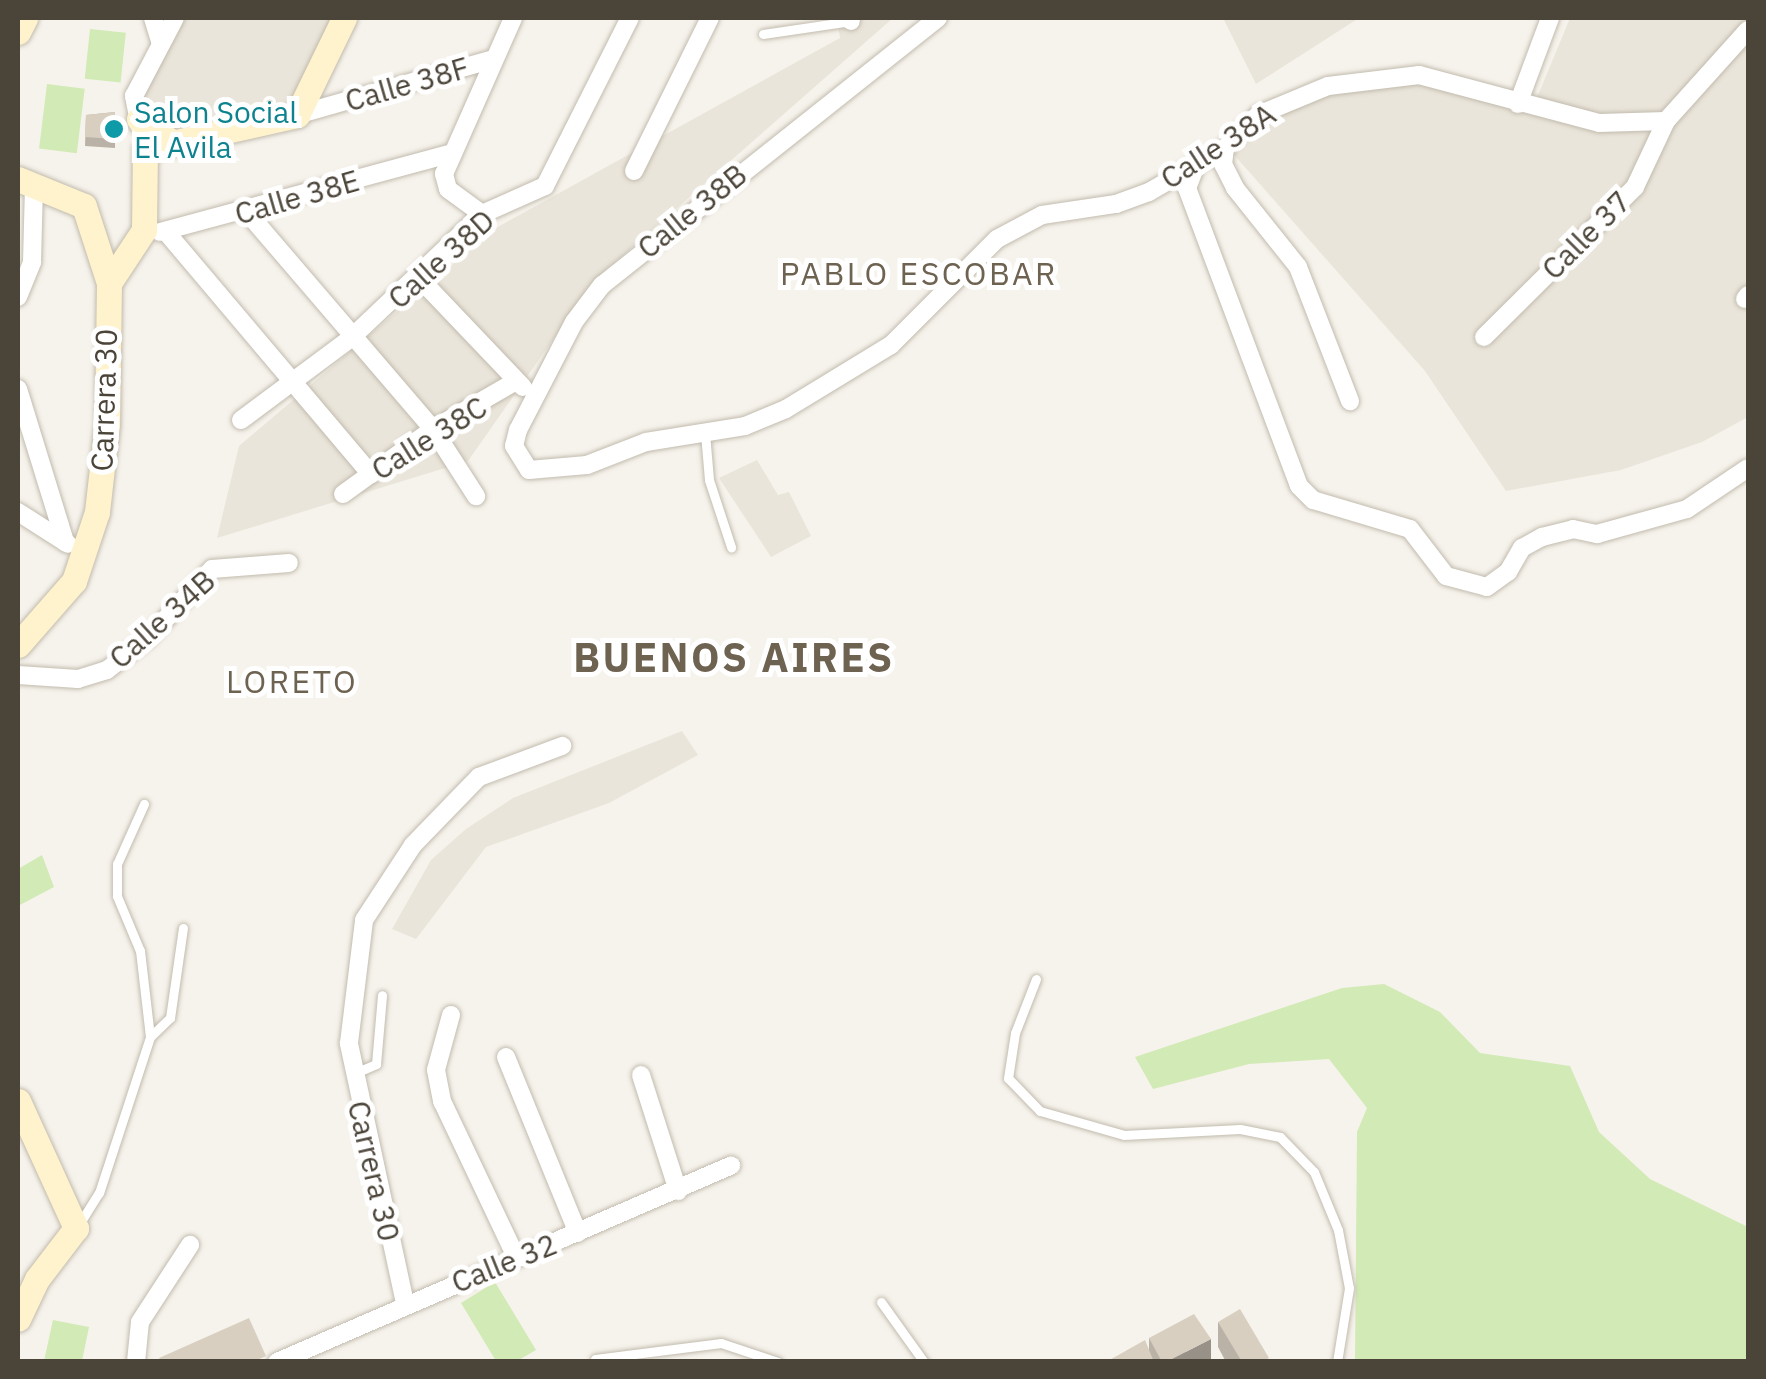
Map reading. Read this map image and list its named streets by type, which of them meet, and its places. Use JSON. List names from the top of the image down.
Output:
{
  "streets": {
    "street": [
      "Calle 38F",
      "Calle 38A",
      "Calle 38E",
      "Calle 38B",
      "Calle 37",
      "Calle 38D",
      "Carrera 30",
      "Calle 38C",
      "Calle 34B",
      "Calle 32"
    ]
  },
  "crossings": [
    ["Calle 38A", "Calle 38B"],
    ["Calle 38A", "Calle 37"],
    ["Carrera 30", "Calle 32"]
  ],
  "districts": ["PABLO ESCOBAR", "BUENOS AIRES", "LORETO"],
  "places": ["Salon Social El Avila"]
}
